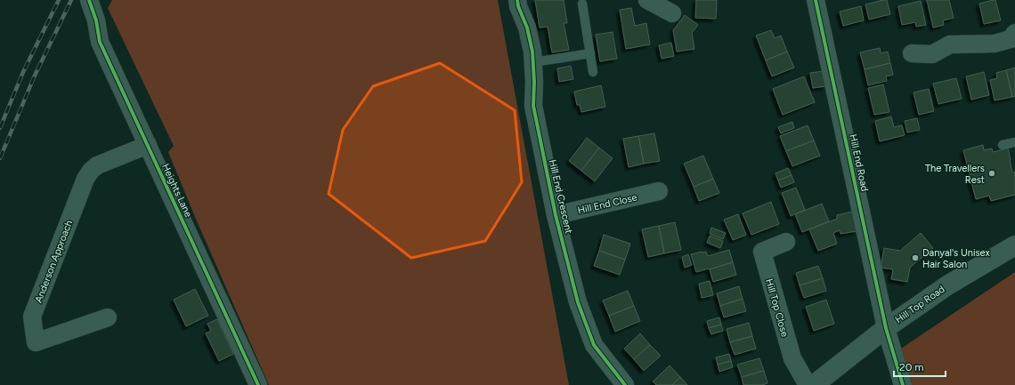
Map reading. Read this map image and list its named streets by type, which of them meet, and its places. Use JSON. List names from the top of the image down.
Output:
{
  "streets": {
    "street": [
      "Hill End Road",
      "Heights Lane",
      "Hill End Crescent",
      "Hill End Close",
      "Anderson Approach",
      "Hill Top Road",
      "Hill Top Close"
    ]
  },
  "crossings": [
    ["Hill End Road", "Hill Top Road"],
    ["Heights Lane", "Anderson Approach"],
    ["Hill End Crescent", "Hill End Close"]
  ],
  "places": ["The Travellers Rest", "Danyal's Unisex Hair Salon"],
  "scale_bar": "20 m"
}
